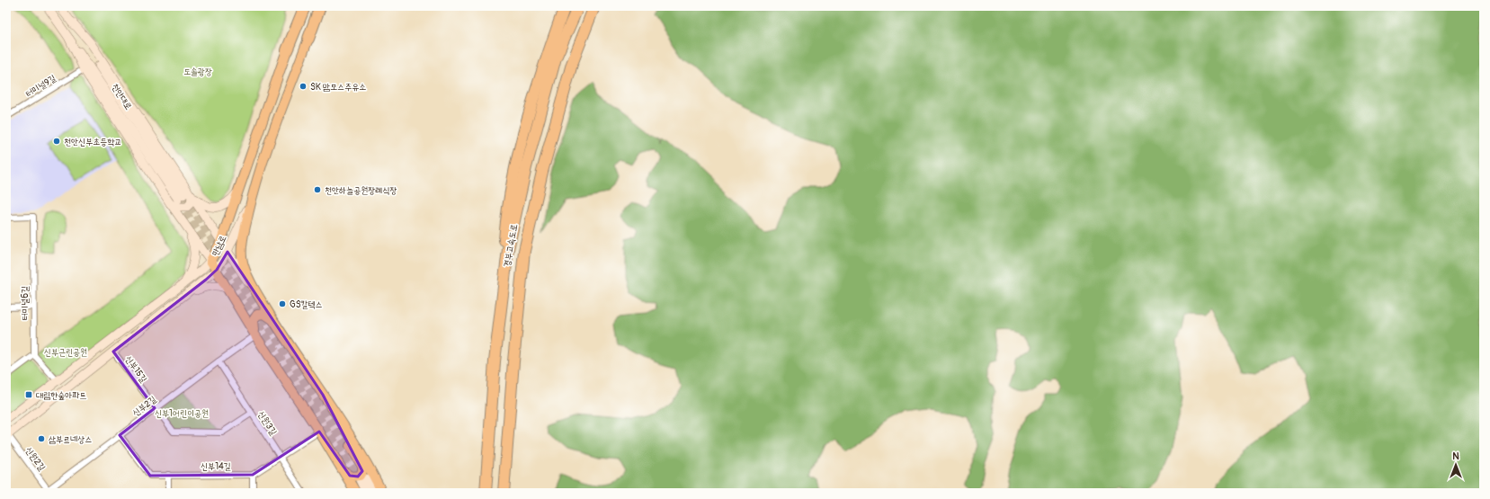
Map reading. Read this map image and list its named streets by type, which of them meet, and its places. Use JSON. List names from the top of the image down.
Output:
{
  "streets": {
    "highway": ["만남로", "경부고속도로"],
    "main road": ["천안대로"],
    "street": [
      "터미널9길",
      "터미널6길",
      "신부15길",
      "신부2길",
      "신원3길",
      "신원2길",
      "신부14길"
    ]
  },
  "crossings": [
    ["만남로", "신부15길"],
    ["만남로", "신원2길"],
    ["신부15길", "신부2길"],
    ["신부15길", "신원3길"],
    ["신부2길", "신원3길"],
    ["신부2길", "신원2길"],
    ["신부2길", "신부14길"]
  ],
  "parks": ["도솔광장", "신부근린공원", "신부1어린이공원"],
  "places": {
    "other": [
      "SK 맘모스주유소",
      "천안신부초등학교",
      "천안하늘공원장례식장",
      "GS칼텍스",
      "삼부르네상스"
    ],
    "transit": ["대림한숲아파트"]
  },
  "north": "top"
}
